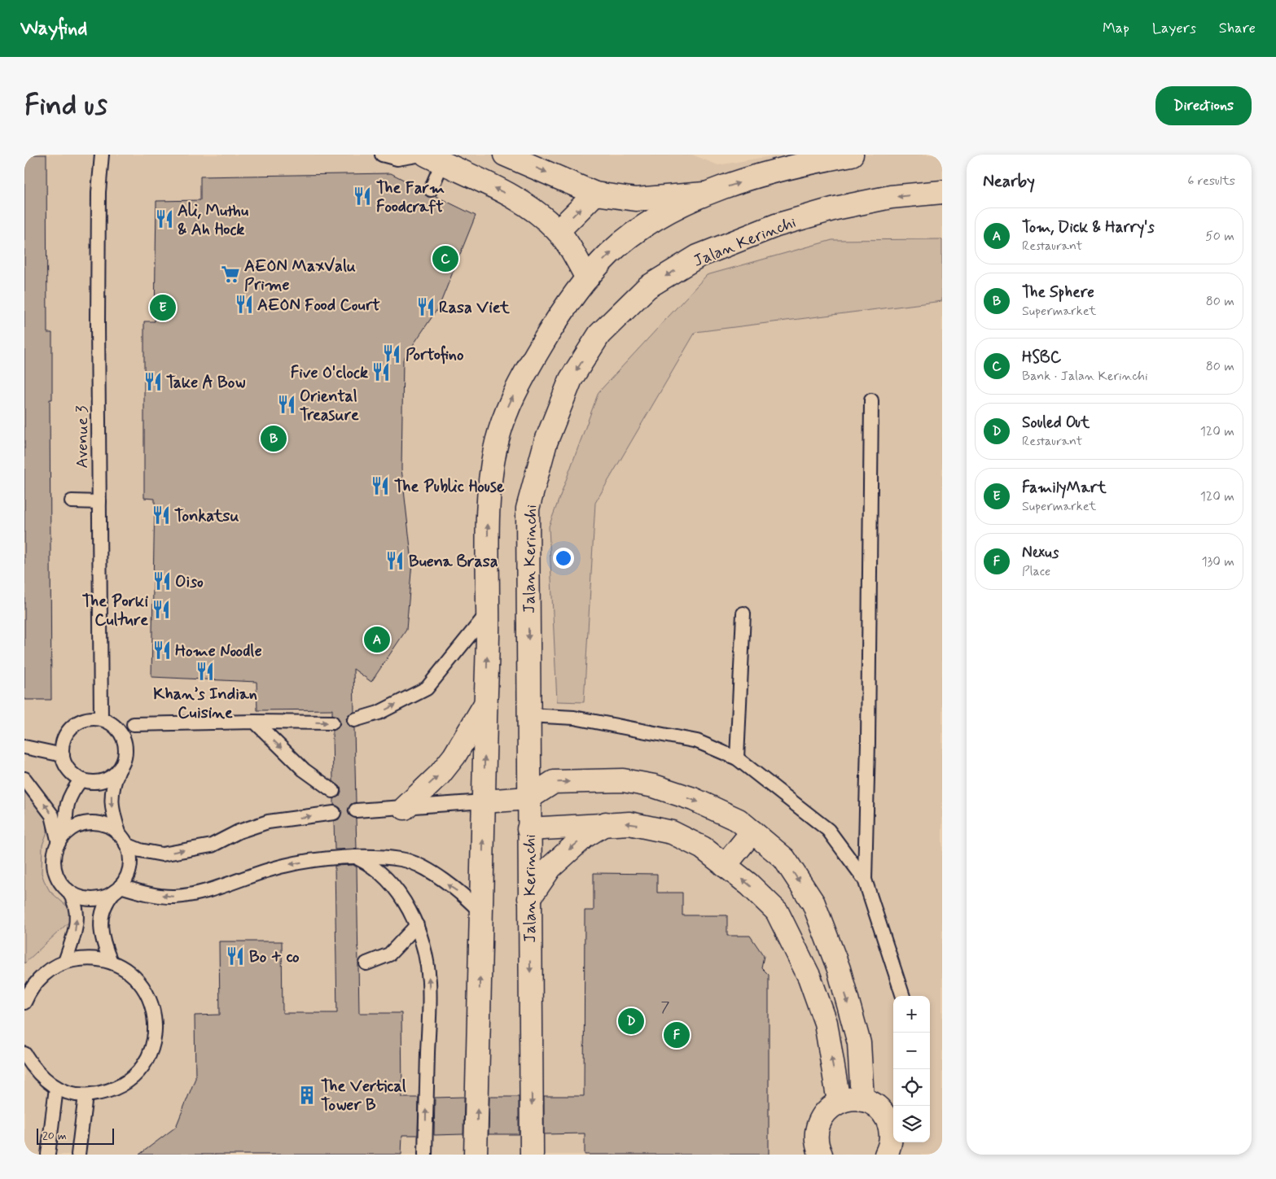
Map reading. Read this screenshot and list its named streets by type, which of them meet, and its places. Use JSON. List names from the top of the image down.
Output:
{
  "streets": {
    "main road": ["Jalan Kerinchi"],
    "lane": ["Avenue 3"]
  },
  "places": {
    "restaurant": [
      "The Farm Foodcraft",
      "Ali, Muthu & Ah Hock",
      "AEON Food Court",
      "Rasa Viet",
      "Portofino",
      "Five O'clock",
      "Take A Bow",
      "Oriental Treasure",
      "The Public House",
      "Tonkatsu",
      "Buena Brasa",
      "Oiso",
      "The Porki Culture",
      "Home Noodle",
      "Khan’s Indian Cuisine",
      "Bo + co"
    ],
    "supermarket": ["AEON MaxValu Prime"],
    "building": ["The Vertical Tower B"]
  },
  "house_numbers": ["7"],
  "scale_bar": "20 m",
  "page": {
    "header": "Wayfind",
    "nav": ["Map", "Layers", "Share"],
    "buttons": "Directions",
    "title": "Find us",
    "heading": ["Nearby", "6 results"],
    "list": [
      {
        "mark": "A",
        "name": "Tom, Dick & Harry's",
        "note": "Restaurant",
        "value": "50 m"
      },
      {
        "mark": "B",
        "name": "The Sphere",
        "note": "Supermarket",
        "value": "80 m"
      },
      {
        "mark": "C",
        "name": "HSBC",
        "note": "Bank · Jalan Kerinchi",
        "value": "80 m"
      },
      {
        "mark": "D",
        "name": "Souled Out",
        "note": "Restaurant",
        "value": "120 m"
      },
      {
        "mark": "E",
        "name": "FamilyMart",
        "note": "Supermarket",
        "value": "120 m"
      },
      {
        "mark": "F",
        "name": "Nexus",
        "note": "Place",
        "value": "130 m"
      }
    ],
    "pins": [
      "C",
      "E",
      "B",
      "A",
      "D",
      "F"
    ],
    "map_buttons": ["+", "−"],
    "scale": "20 m"
  }
}
